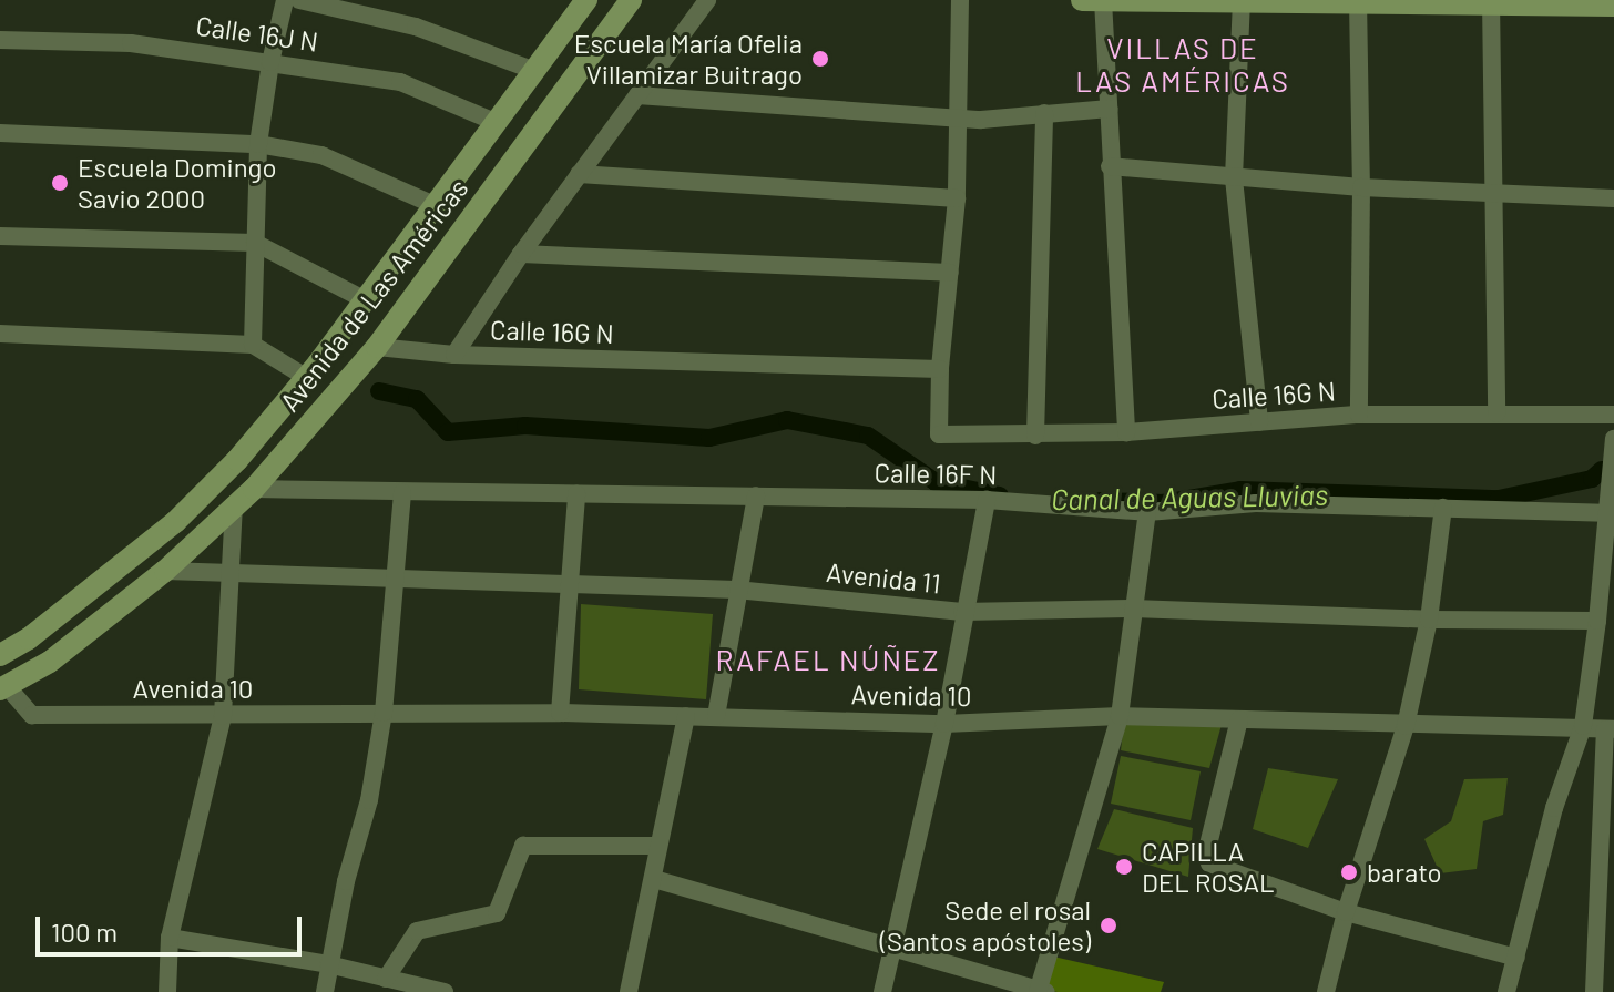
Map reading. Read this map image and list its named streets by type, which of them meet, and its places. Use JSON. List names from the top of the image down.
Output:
{
  "streets": {
    "main road": ["Avenida de Las Américas"],
    "street": [
      "Calle 16J N",
      "Calle 16G N",
      "Calle 16F N",
      "Avenida 11",
      "Avenida 10"
    ]
  },
  "crossings": [
    ["Calle 16J N", "Avenida de Las Américas"],
    ["Avenida de Las Américas", "Calle 16G N"],
    ["Avenida de Las Américas", "Calle 16F N"],
    ["Avenida de Las Américas", "Avenida 11"],
    ["Avenida de Las Américas", "Avenida 10"]
  ],
  "districts": ["VILLAS DE LAS AMÉRICAS", "RAFAEL NÚÑEZ"],
  "water": ["Canal de Aguas Lluvias"],
  "places": [
    "Escuela María Ofelia Villamizar Buitrago",
    "Escuela Domingo Savio 2000",
    "CAPILLA DEL ROSAL",
    "barato",
    "Sede el rosal (Santos apóstoles)"
  ],
  "scale_bar": "100 m"
}
